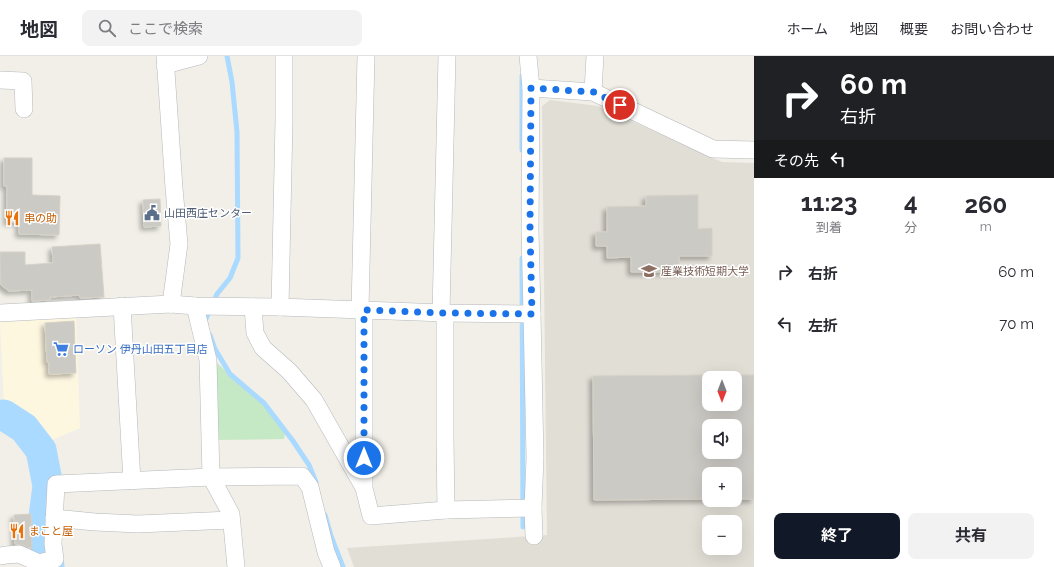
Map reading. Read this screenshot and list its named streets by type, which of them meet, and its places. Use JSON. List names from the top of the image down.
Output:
{
  "places": {
    "public building": ["山田西庄センター"],
    "restaurant": ["串の助", "まこと屋"],
    "school or university": ["産業技術短期大学"],
    "supermarket": ["ローソン 伊丹山田五丁目店"]
  },
  "north": "bottom",
  "page": {
    "header": "地図",
    "search": "ここで検索",
    "nav": [
      "ホーム",
      "地図",
      "概要",
      "お問い合わせ"
    ],
    "turn": ["60 m", "右折"],
    "then": "その先",
    "eta": [
      "11:23",
      "到着",
      "4",
      "分",
      "260",
      "m"
    ],
    "list": [
      {
        "name": "右折",
        "value": "60 m"
      },
      {
        "name": "左折",
        "value": "70 m"
      }
    ],
    "map_buttons": ["+", "−"],
    "buttons": ["終了", "共有"]
  }
}
